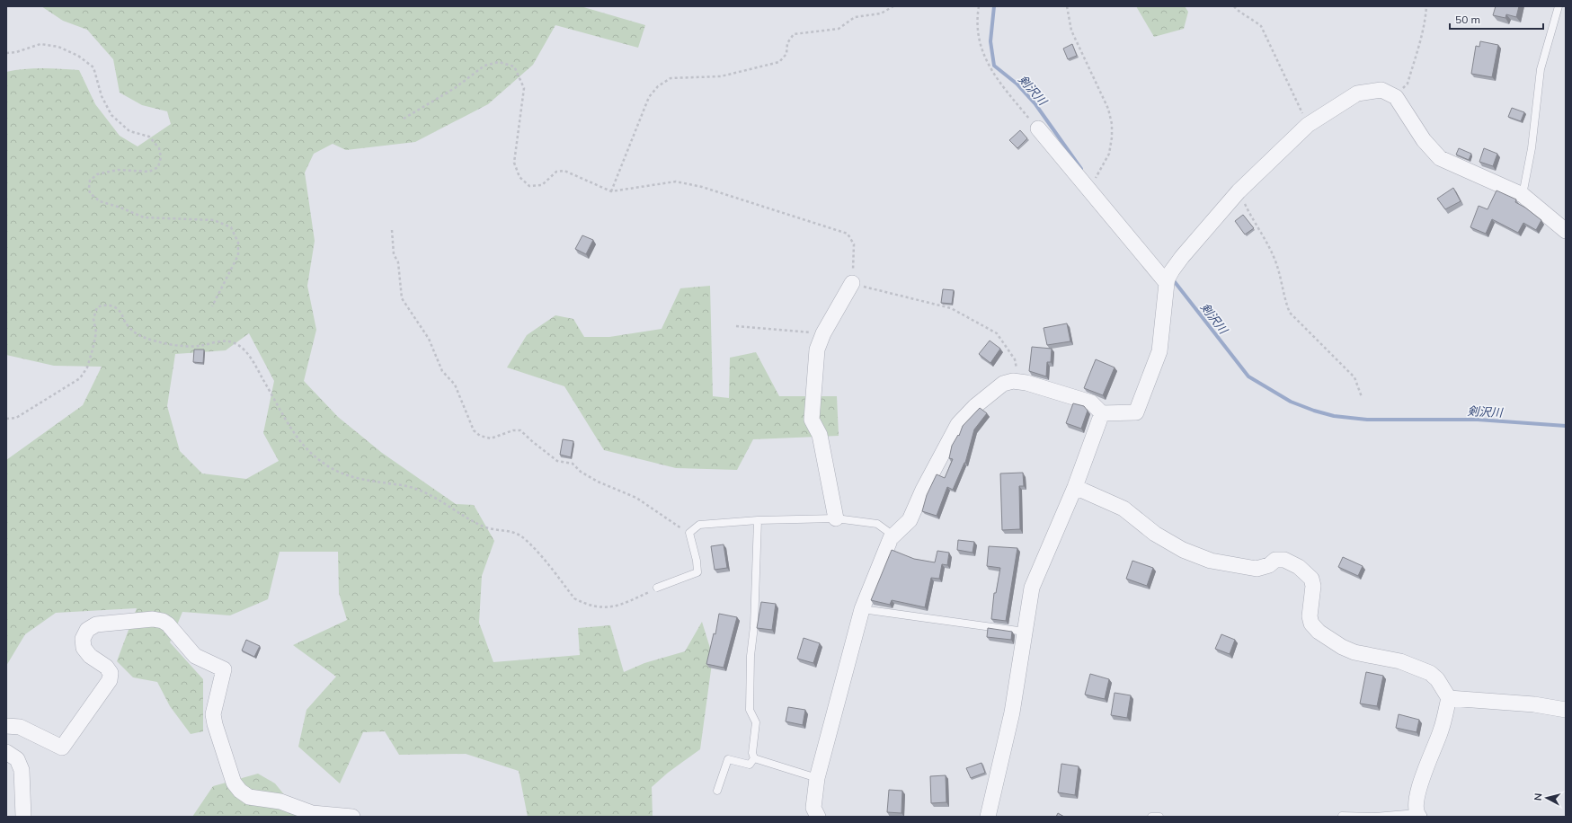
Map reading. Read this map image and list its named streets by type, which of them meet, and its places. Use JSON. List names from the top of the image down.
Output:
{
  "water": ["剣沢川"],
  "scale_bar": "50 m",
  "north": "left"
}
